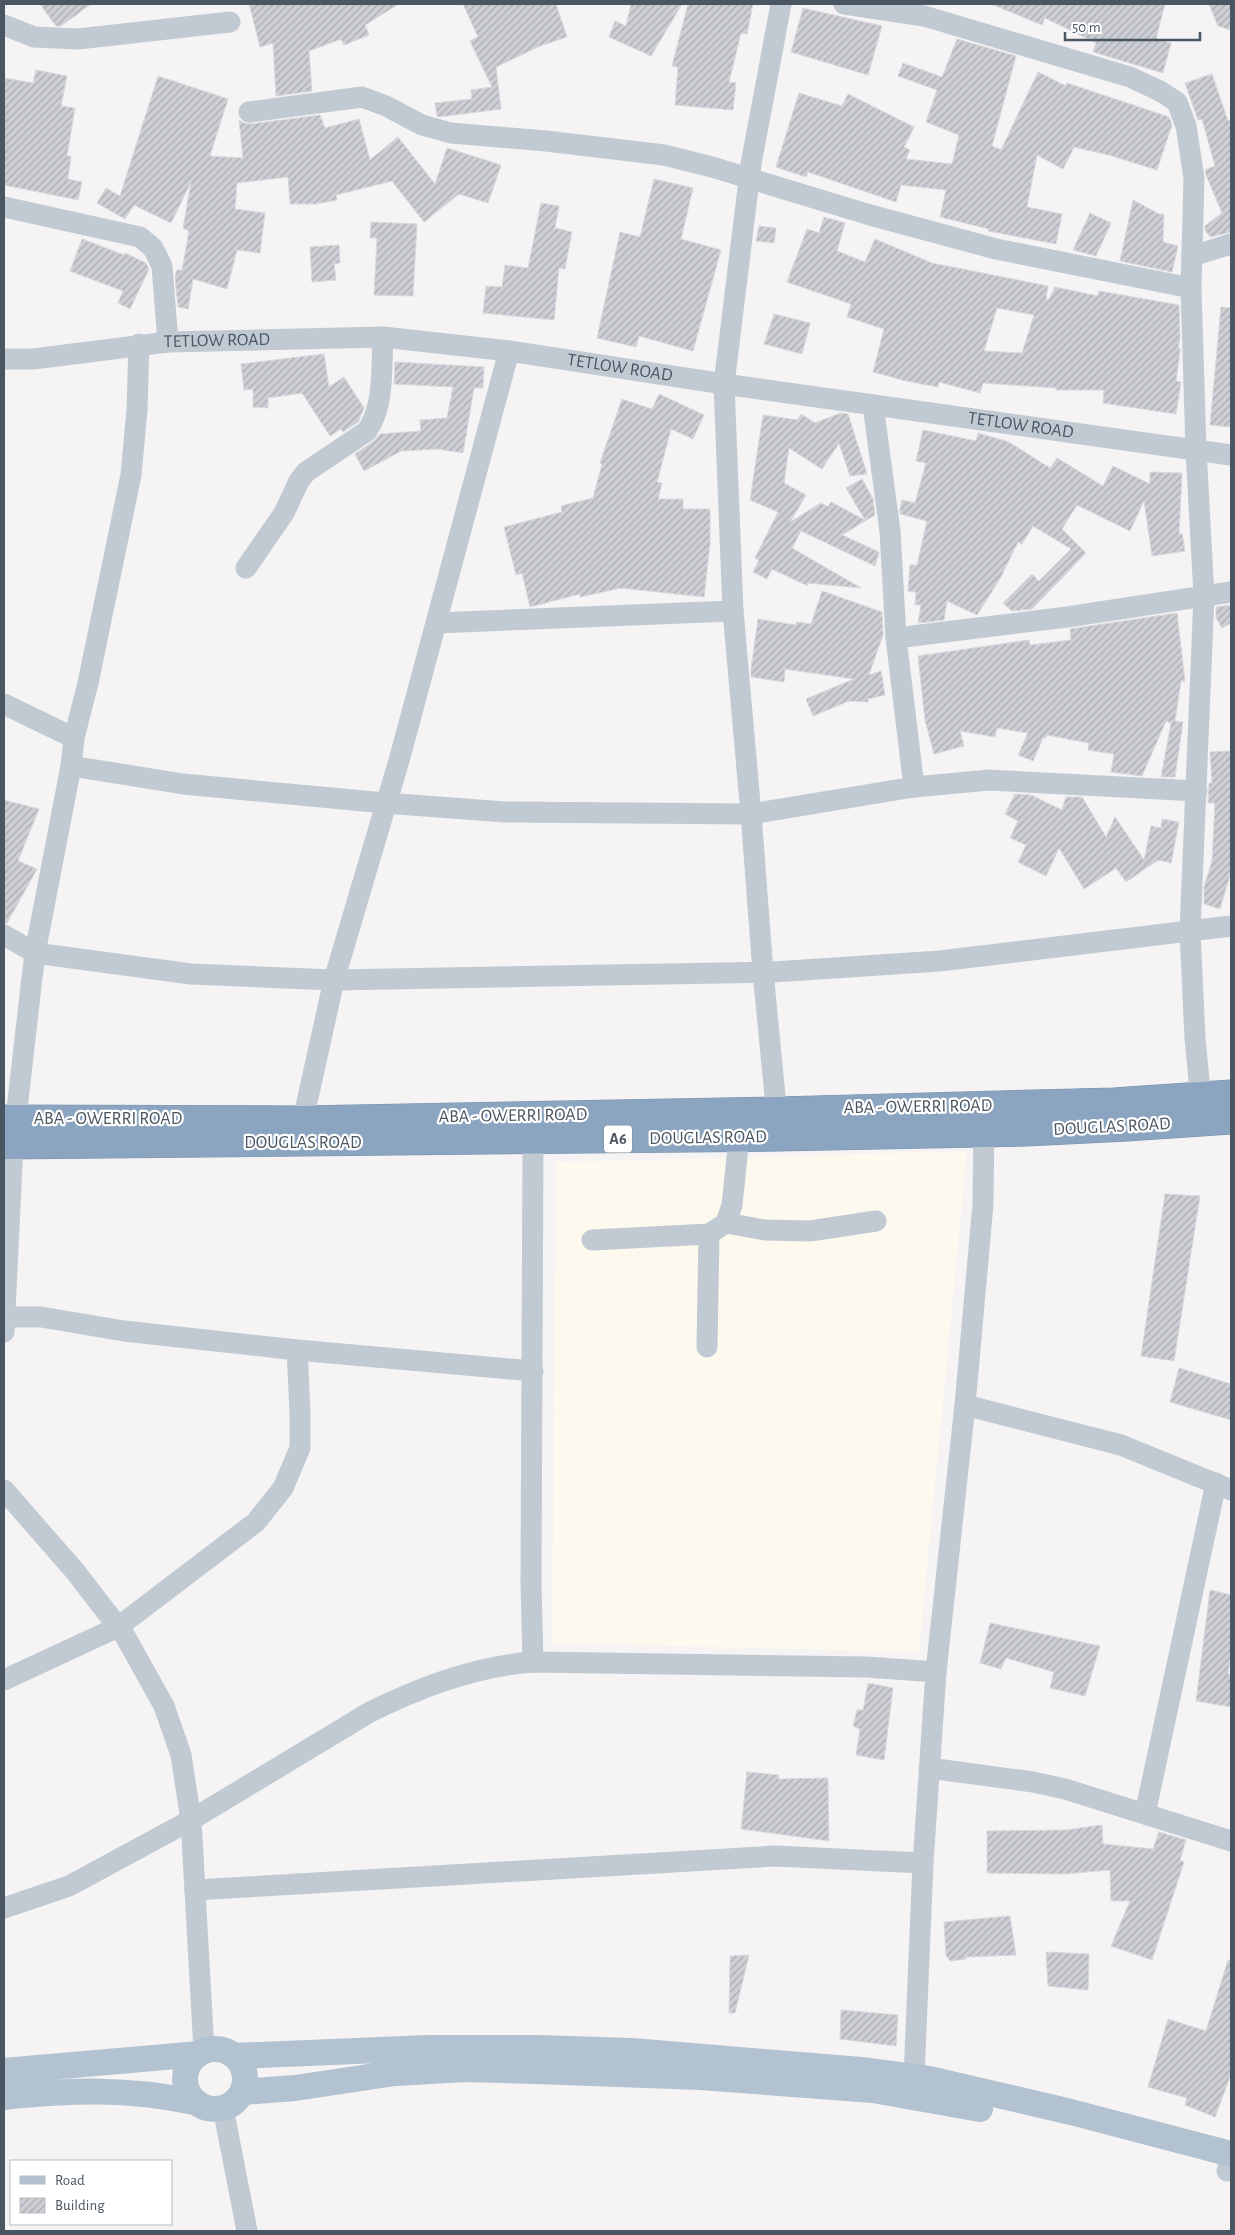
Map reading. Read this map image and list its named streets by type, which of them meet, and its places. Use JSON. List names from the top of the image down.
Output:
{
  "streets": {
    "highway": ["ABA - OWERRI ROAD", "DOUGLAS ROAD", "A6"],
    "street": ["TETLOW ROAD"]
  },
  "crossings": [
    ["ABA - OWERRI ROAD", "DOUGLAS ROAD"]
  ],
  "legend": ["Road", "Building"],
  "scale_bar": "50 m"
}
